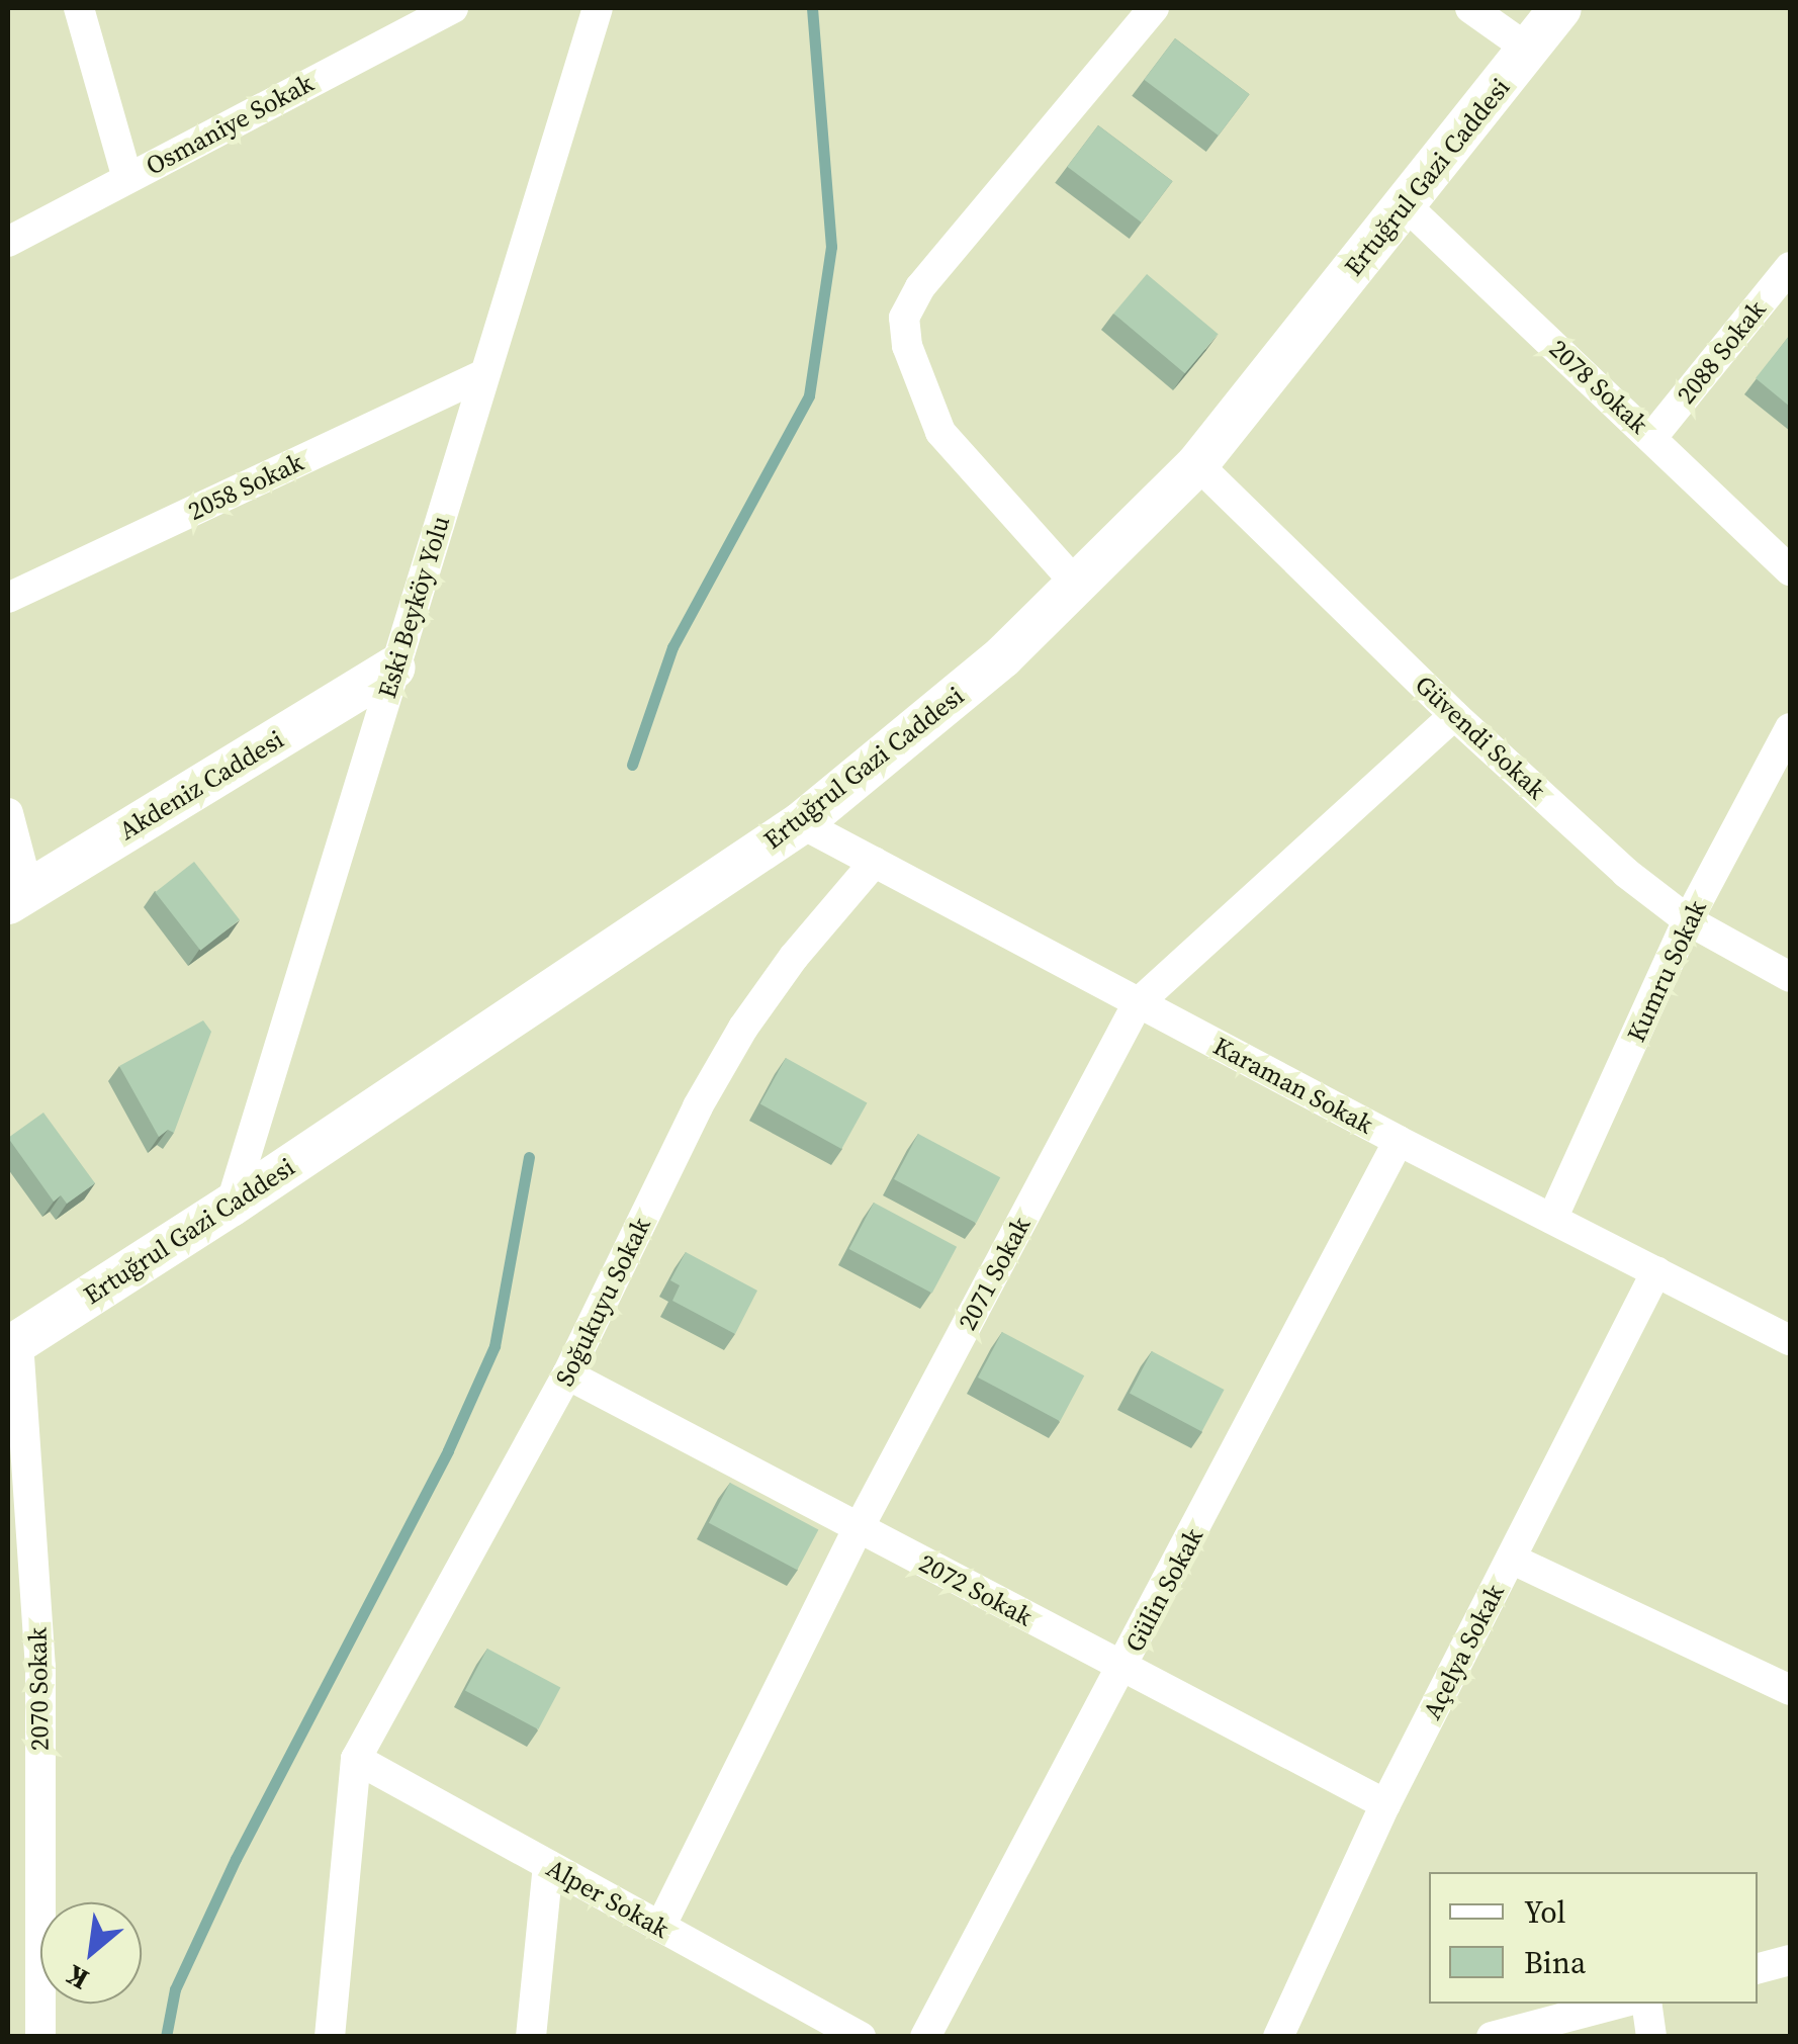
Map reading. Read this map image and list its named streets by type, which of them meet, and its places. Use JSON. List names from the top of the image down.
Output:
{
  "streets": {
    "main road": ["Ertuğrul Gazi Caddesi", "Akdeniz Caddesi"],
    "street": [
      "Osmaniye Sokak",
      "2088 Sokak",
      "2078 Sokak",
      "2058 Sokak",
      "Eski Beyköy Yolu",
      "Güvendi Sokak",
      "Kumru Sokak",
      "Karaman Sokak",
      "2071 Sokak",
      "Soğukuyu Sokak",
      "2072 Sokak",
      "Gülin Sokak",
      "Açelya Sokak",
      "2070 Sokak",
      "Alper Sokak"
    ]
  },
  "crossings": [
    ["Ertuğrul Gazi Caddesi", "2078 Sokak"],
    ["Ertuğrul Gazi Caddesi", "Eski Beyköy Yolu"],
    ["Ertuğrul Gazi Caddesi", "Güvendi Sokak"],
    ["Ertuğrul Gazi Caddesi", "Karaman Sokak"],
    ["Ertuğrul Gazi Caddesi", "2070 Sokak"],
    ["2088 Sokak", "2078 Sokak"],
    ["2058 Sokak", "Eski Beyköy Yolu"],
    ["Eski Beyköy Yolu", "Akdeniz Caddesi"],
    ["Güvendi Sokak", "Kumru Sokak"],
    ["Güvendi Sokak", "2071 Sokak"],
    ["Kumru Sokak", "Karaman Sokak"],
    ["Karaman Sokak", "2071 Sokak"],
    ["Karaman Sokak", "Soğukuyu Sokak"],
    ["Karaman Sokak", "Gülin Sokak"],
    ["Karaman Sokak", "Açelya Sokak"],
    ["2071 Sokak", "2072 Sokak"],
    ["2071 Sokak", "Alper Sokak"],
    ["Soğukuyu Sokak", "2072 Sokak"],
    ["Soğukuyu Sokak", "Alper Sokak"],
    ["2072 Sokak", "Gülin Sokak"],
    ["2072 Sokak", "Açelya Sokak"]
  ],
  "legend": ["Yol", "Bina"],
  "north": "bottom left"
}
